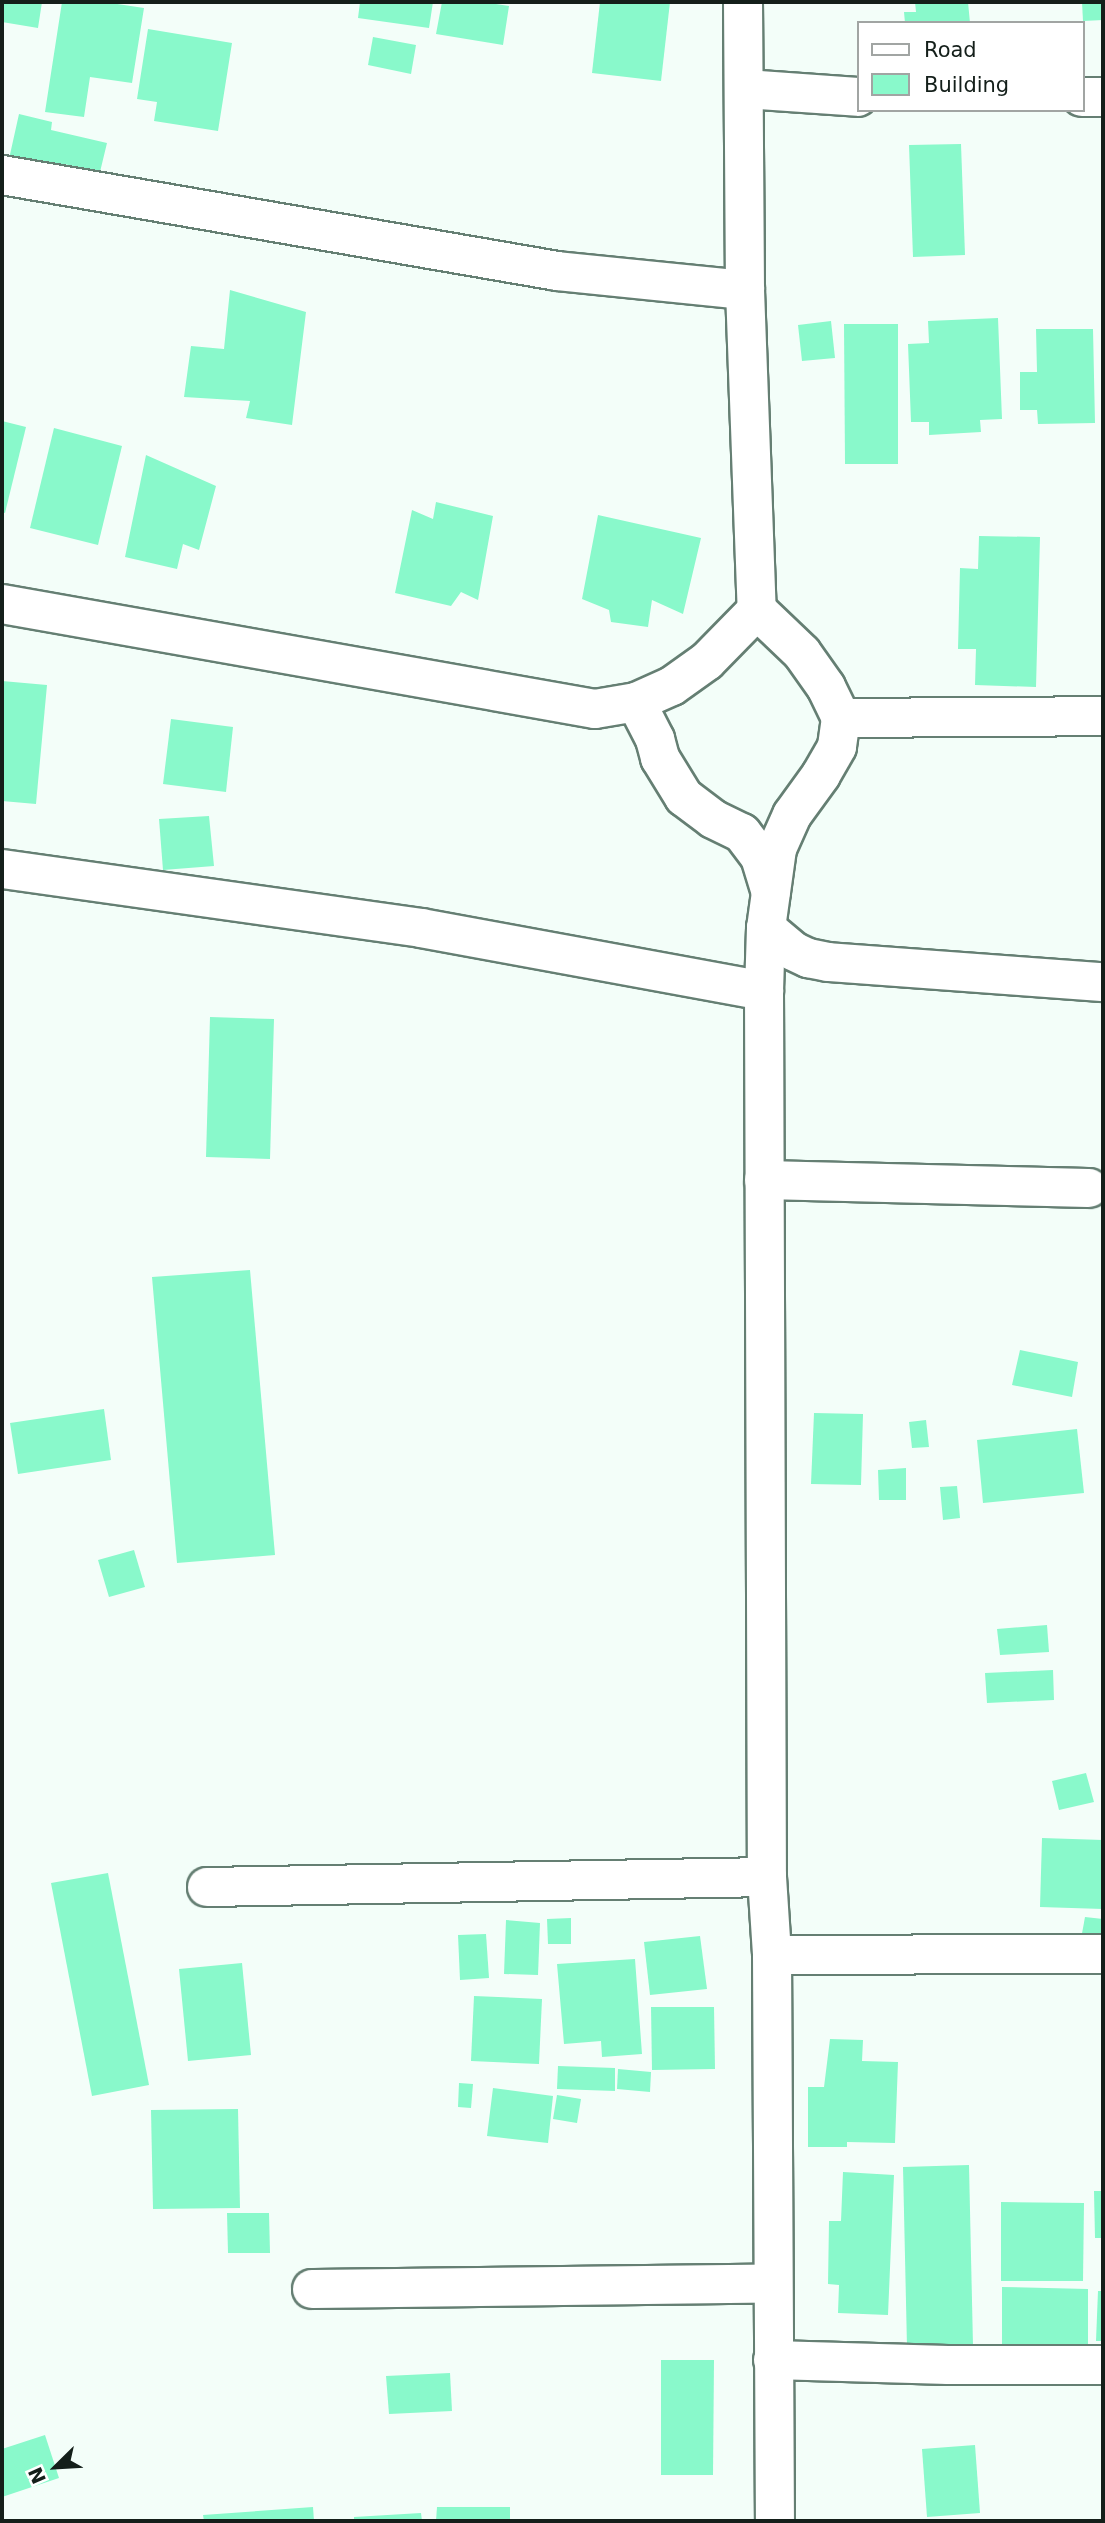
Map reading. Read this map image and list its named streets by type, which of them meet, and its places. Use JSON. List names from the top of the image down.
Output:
{
  "legend": ["Road", "Building"],
  "north": "bottom left"
}
